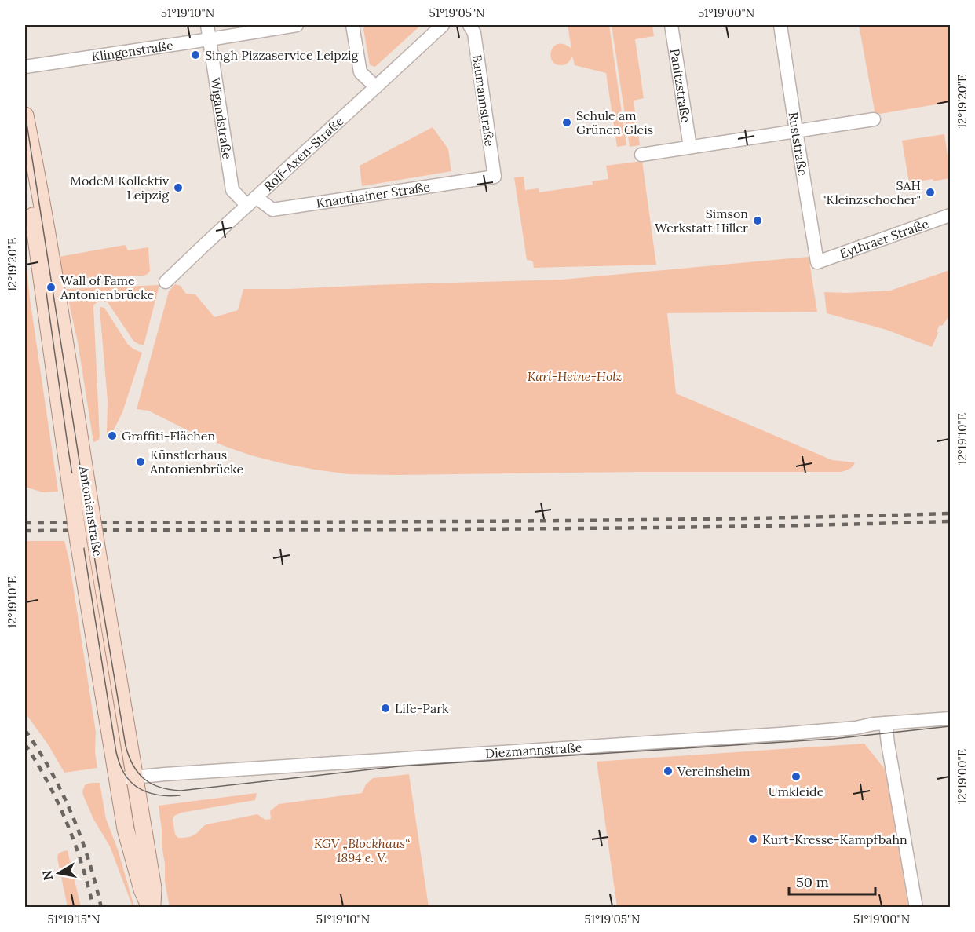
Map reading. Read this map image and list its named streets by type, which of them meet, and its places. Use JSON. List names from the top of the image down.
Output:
{
  "streets": {
    "main road": ["Antonienstraße"],
    "street": [
      "Klingenstraße",
      "Panitzstraße",
      "Baumannstraße",
      "Wigandstraße",
      "Ruststraße",
      "Rolf-Axen-Straße",
      "Knauthainer Straße",
      "Eythraer Straße",
      "Diezmannstraße"
    ]
  },
  "crossings": [
    ["Klingenstraße", "Wigandstraße"],
    ["Baumannstraße", "Knauthainer Straße"],
    ["Wigandstraße", "Rolf-Axen-Straße"],
    ["Wigandstraße", "Knauthainer Straße"],
    ["Ruststraße", "Eythraer Straße"],
    ["Rolf-Axen-Straße", "Knauthainer Straße"],
    ["Antonienstraße", "Diezmannstraße"]
  ],
  "parks": ["Karl-Heine-Holz", "KGV „Blockhaus“ 1894 e. V."],
  "places": [
    "Singh Pizzaservice Leipzig",
    "Schule am Grünen Gleis",
    "ModeM Kollektiv Leipzig",
    "SAH \"Kleinzschocher\"",
    "Simson Werkstatt Hiller",
    "Wall of Fame Antonienbrücke",
    "Graffiti-Flächen",
    "Künstlerhaus Antonienbrücke",
    "Life-Park",
    "Vereinsheim",
    "Umkleide",
    "Kurt-Kresse-Kampfbahn"
  ],
  "scale_bar": "50 m",
  "north": "left",
  "coordinates": [
    "51°19'10\"N",
    "51°19'05\"N",
    "51°19'00\"N",
    "12°19'20\"E",
    "12°19'10\"E",
    "12°19'00\"E",
    "51°19'15\"N"
  ]
}
